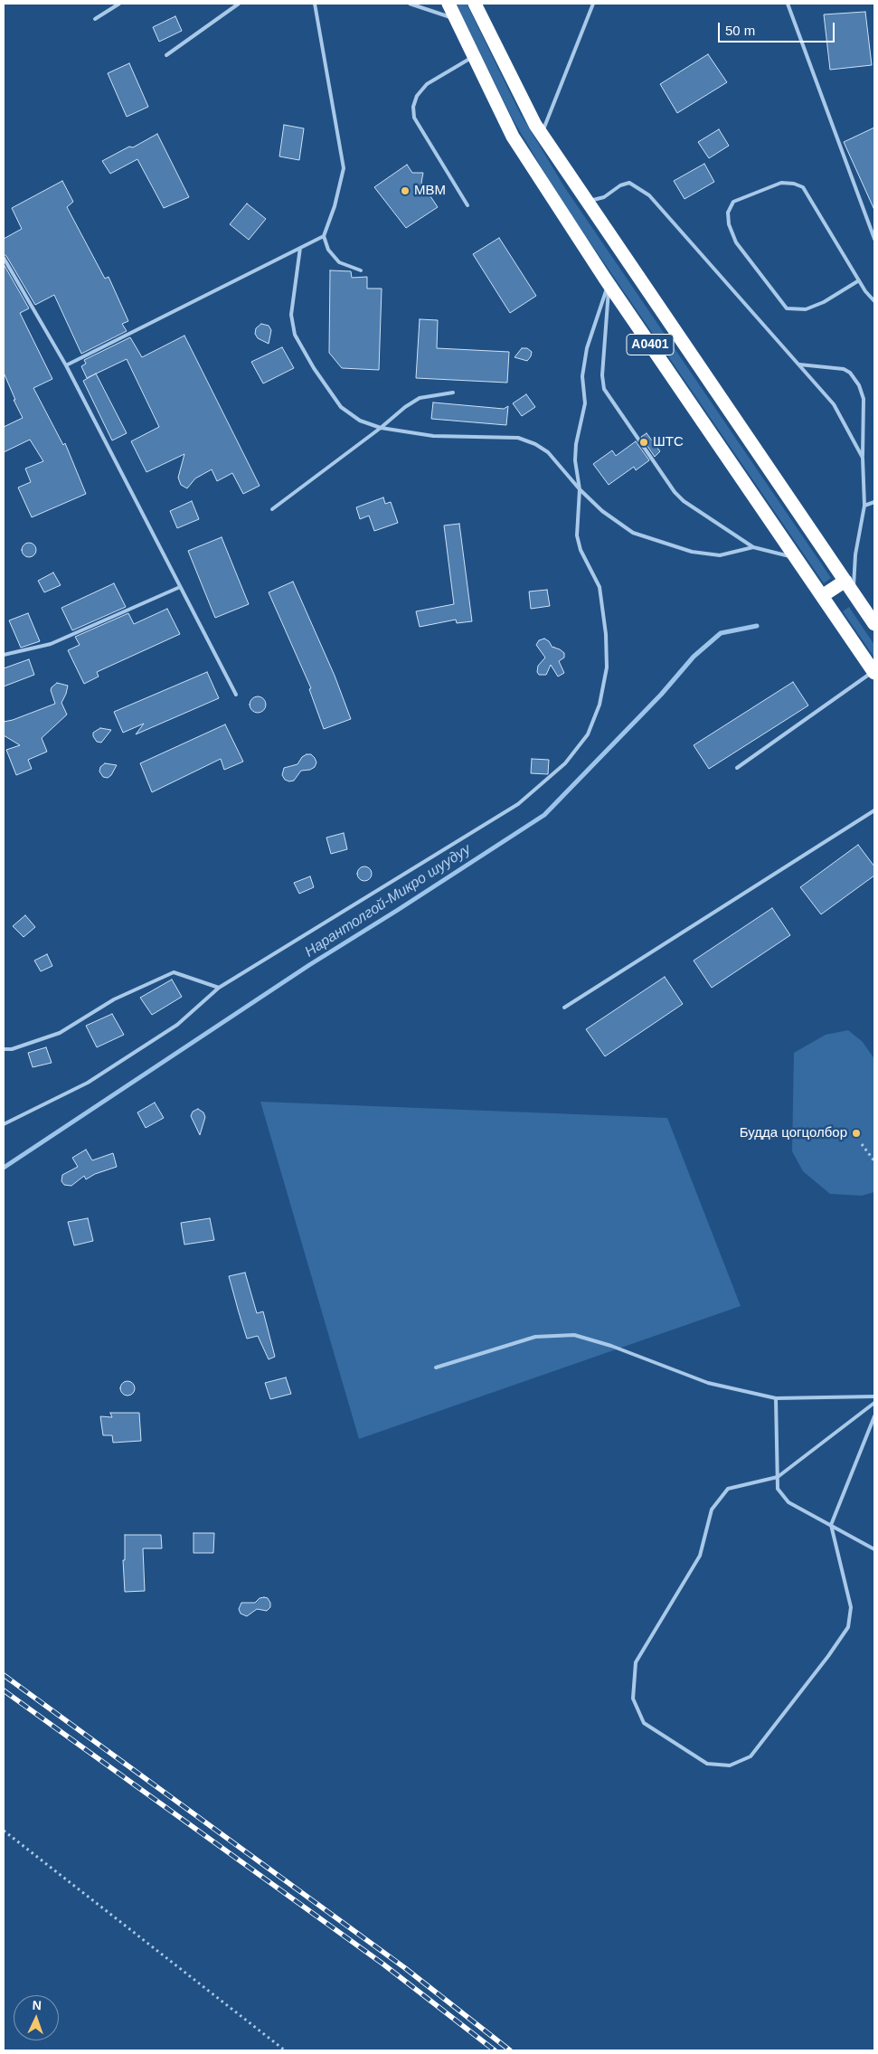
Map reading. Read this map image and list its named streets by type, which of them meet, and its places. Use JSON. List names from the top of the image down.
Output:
{
  "streets": {
    "highway": ["A0401"]
  },
  "water": ["Нарантолгой-Микро шуудуу"],
  "places": ["MBM", "ШТС", "Будда цогцолбор"],
  "scale_bar": "50 m",
  "north": "top"
}
